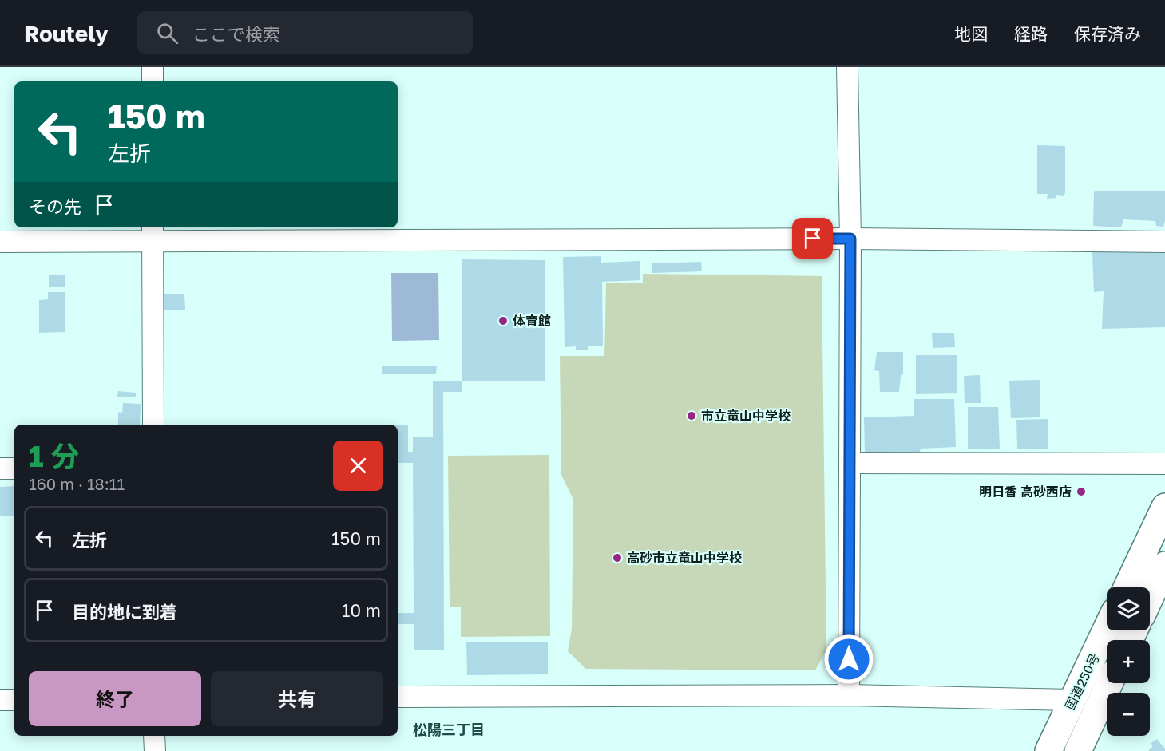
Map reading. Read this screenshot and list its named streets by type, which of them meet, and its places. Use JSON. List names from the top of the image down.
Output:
{
  "streets": {
    "highway": ["国道250号"]
  },
  "districts": ["松陽三丁目"],
  "places": [
    "体育館",
    "市立竜山中学校",
    "明日香 高砂西店",
    "高砂市立竜山中学校"
  ],
  "page": {
    "header": "Routely",
    "search": "ここで検索",
    "nav": ["地図", "経路", "保存済み"],
    "turn": ["150 m", "左折"],
    "then": "その先",
    "heading": ["1 分", "160 m · 18:11"],
    "list": [
      {
        "name": "左折",
        "value": "150 m"
      },
      {
        "name": "目的地に到着",
        "value": "10 m"
      }
    ],
    "map_buttons": ["+", "−"],
    "buttons": ["終了", "共有"]
  }
}
